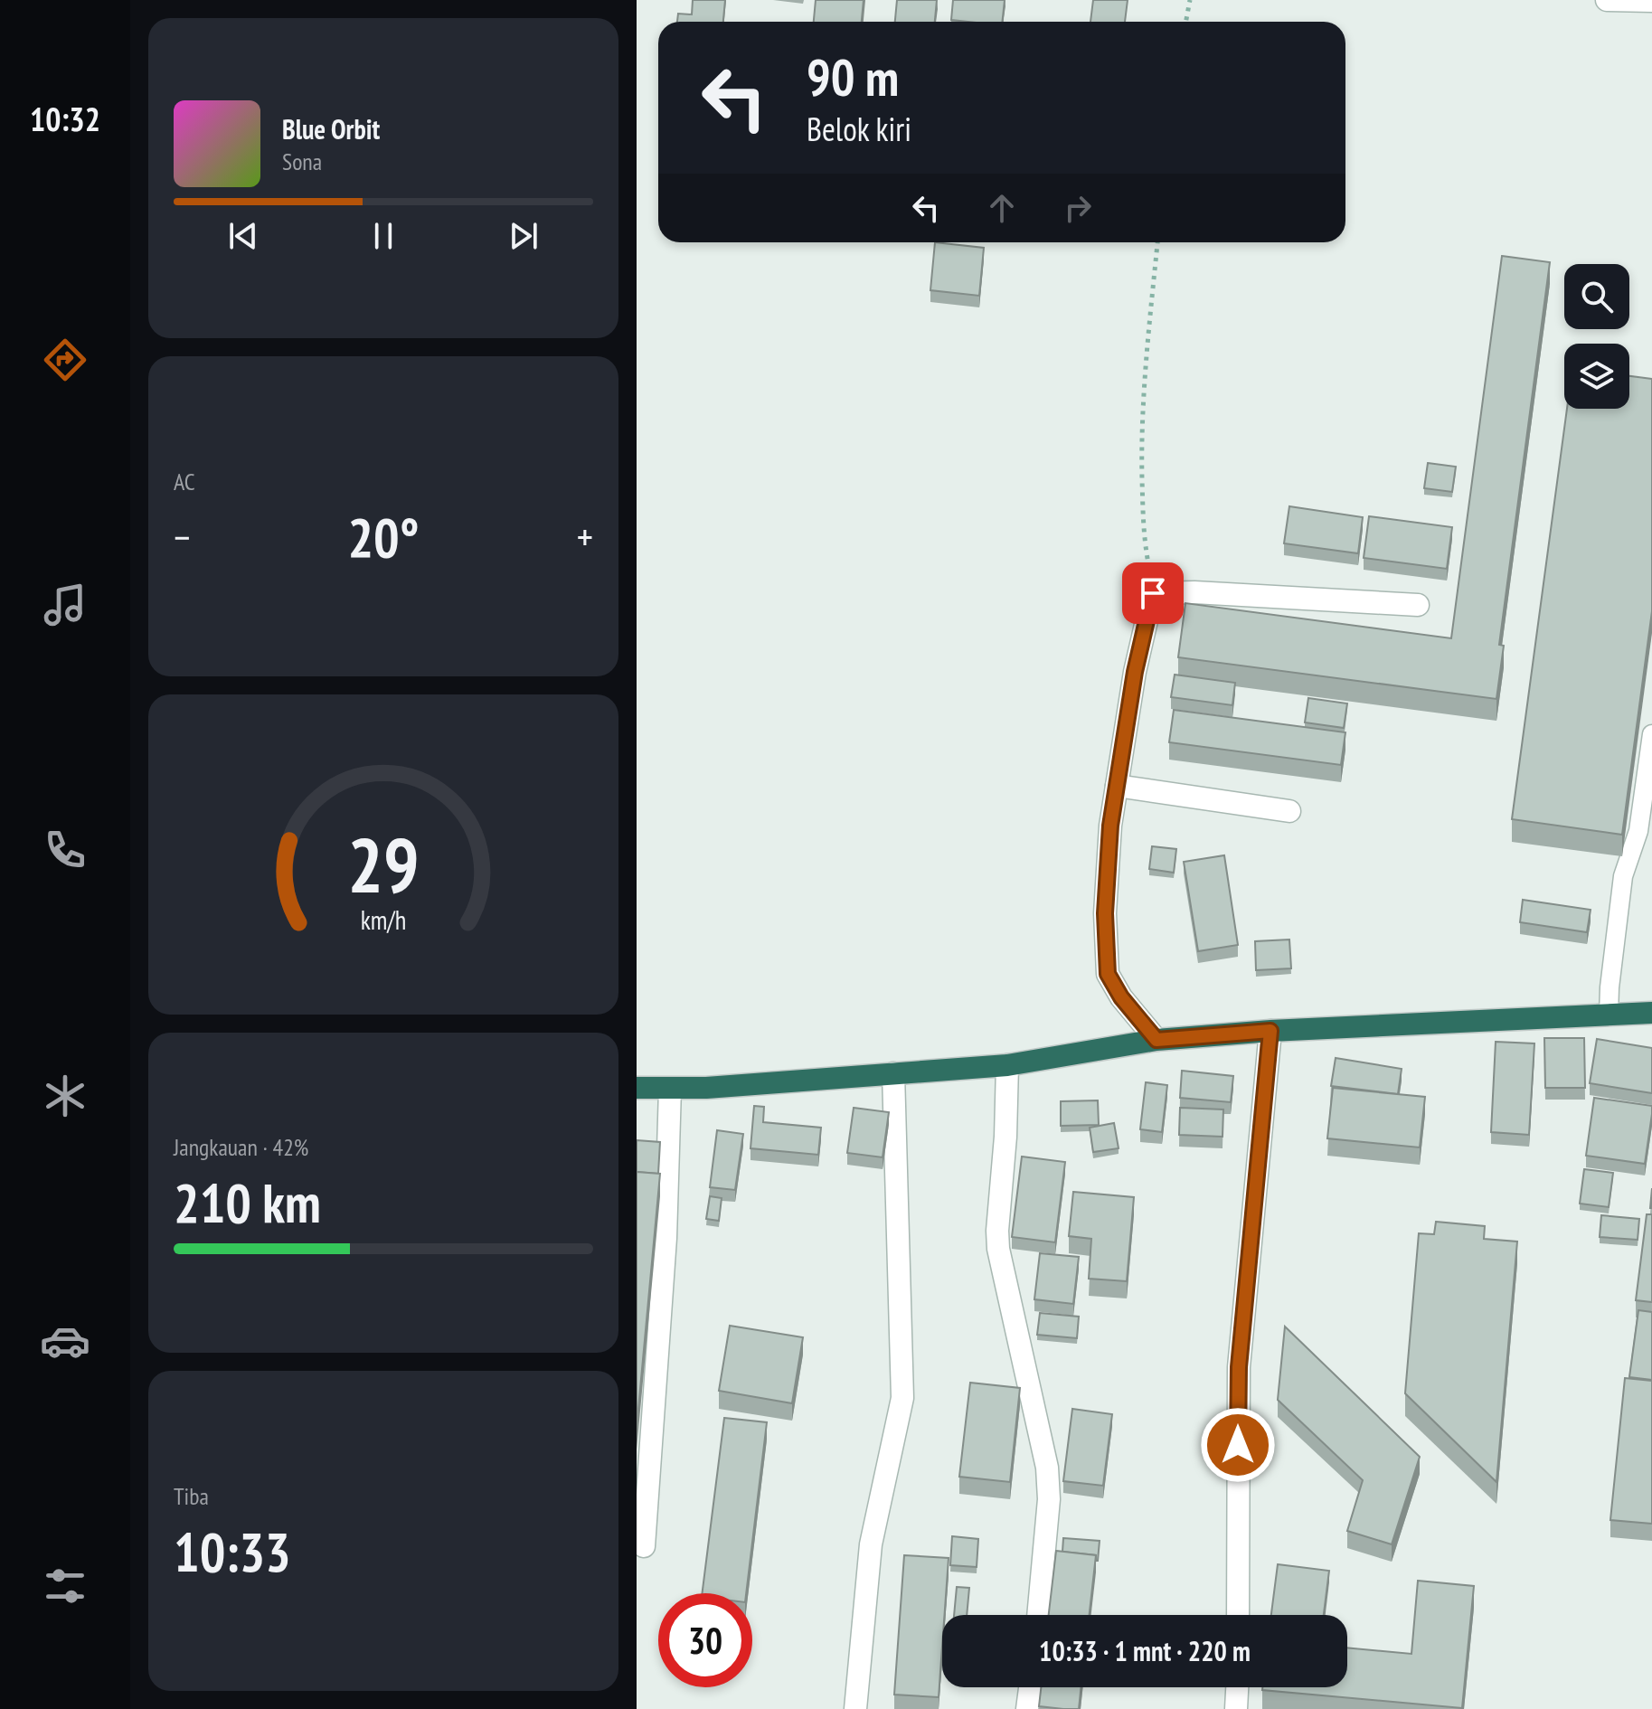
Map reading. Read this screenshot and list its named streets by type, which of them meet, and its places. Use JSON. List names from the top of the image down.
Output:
{
  "page": {
    "tabs": "10:32",
    "turn": ["90 m", "Belok kiri"],
    "song": ["Blue Orbit", "Sona"],
    "tile": [
      "AC",
      ["Jangkauan · 42%", "210 km"],
      ["Tiba", "10:33"]
    ],
    "heat": ["−", "20°", "+"],
    "limit": "30",
    "trip": "10:33 · 1 mnt · 220 m",
    "gauge": ["29", "km/h"]
  }
}
